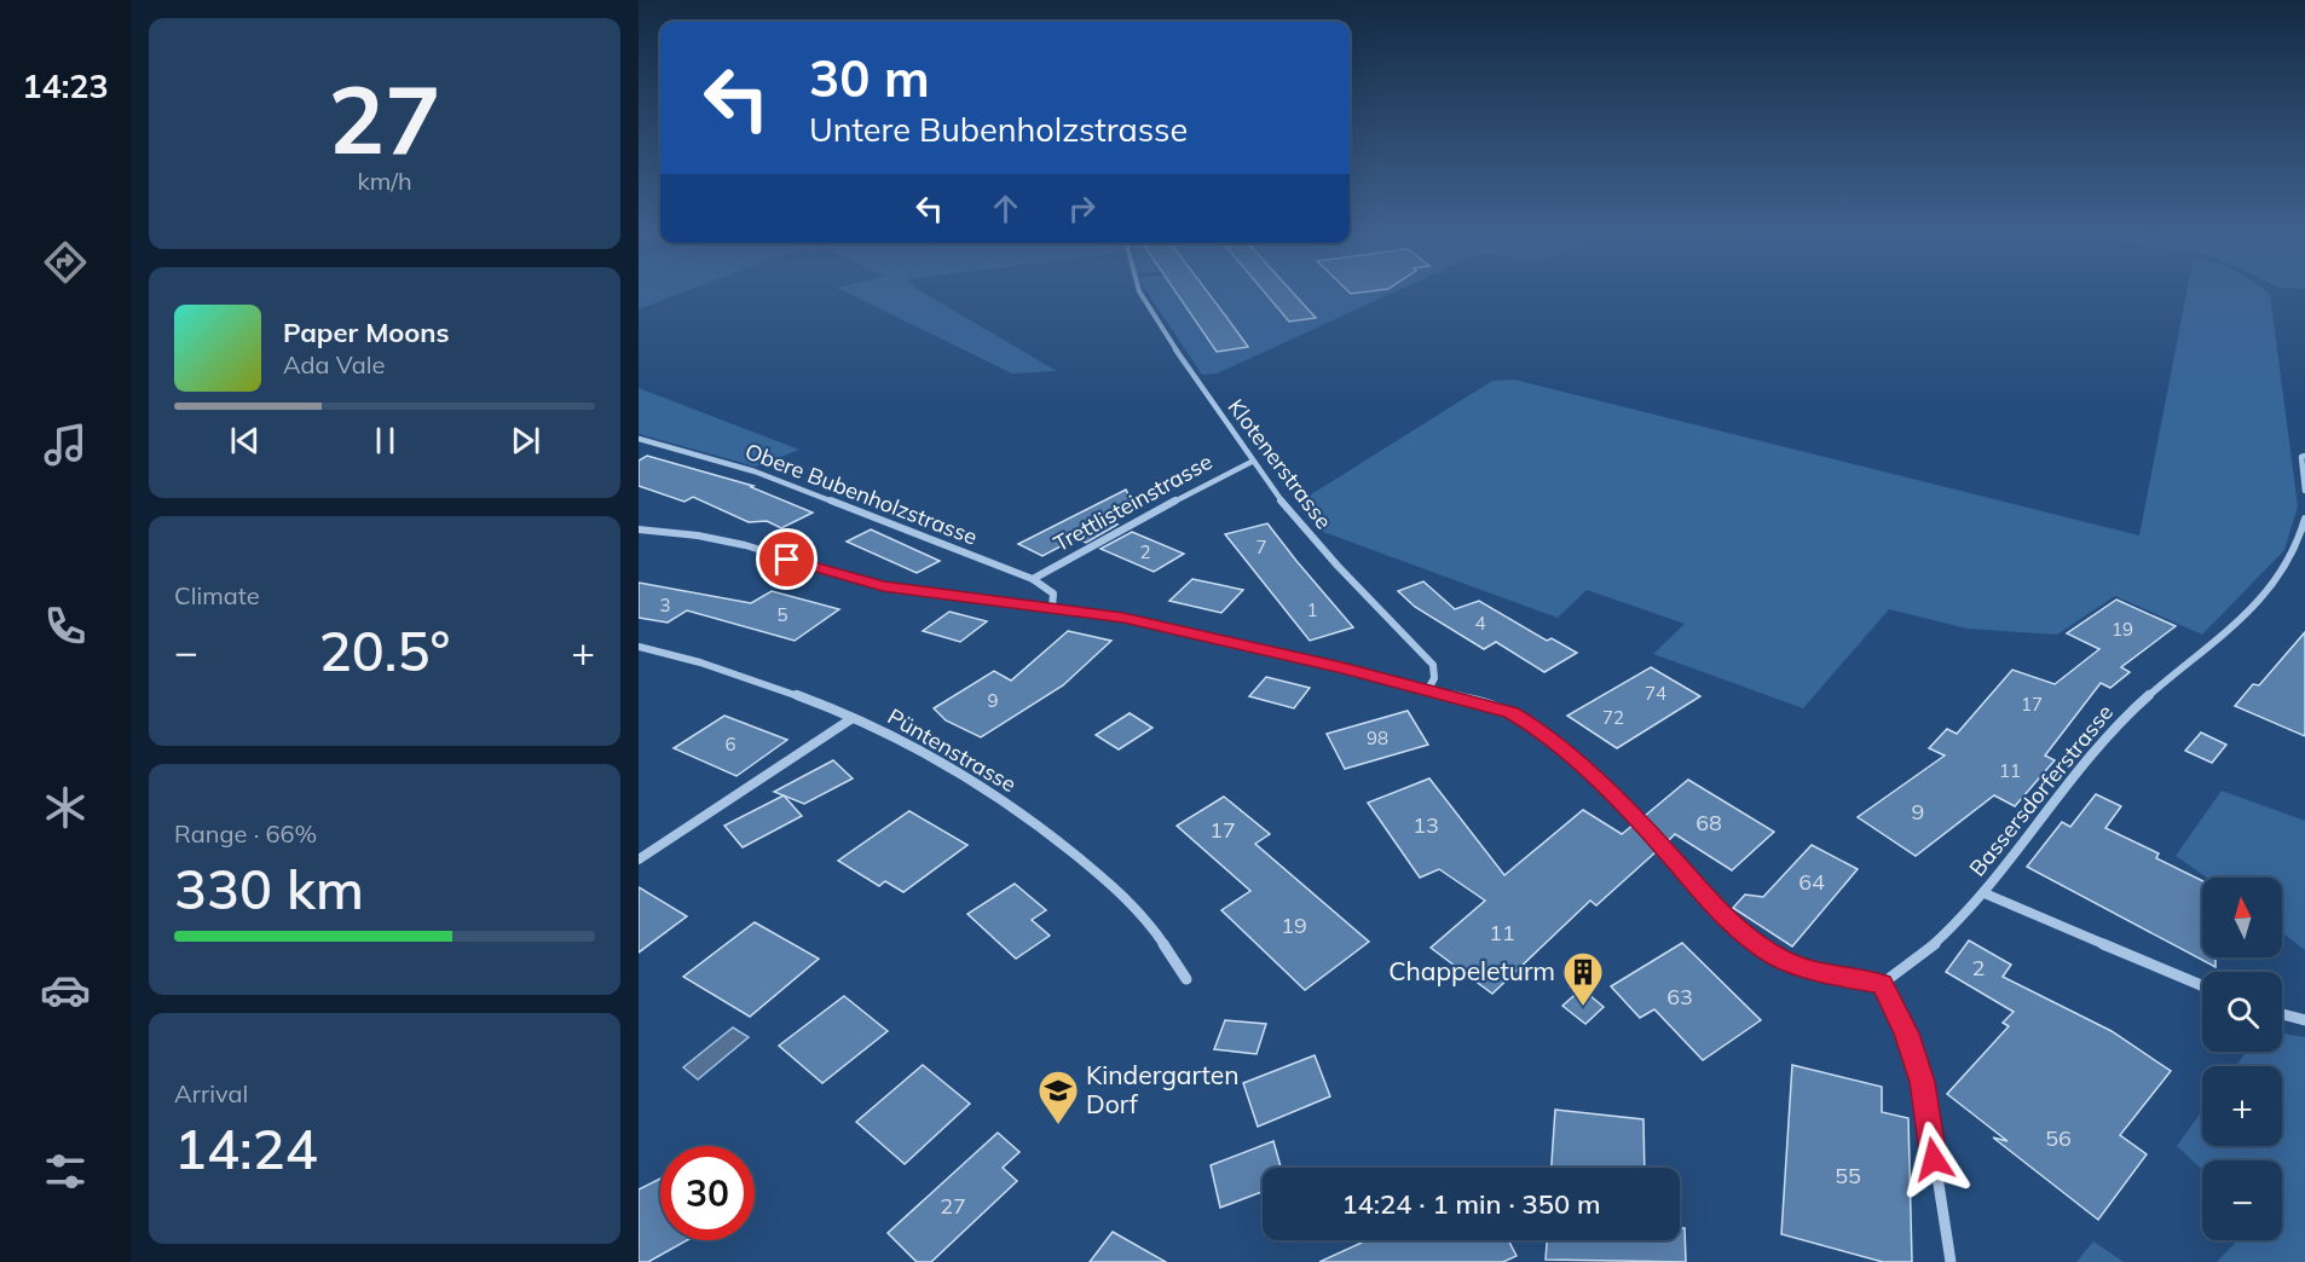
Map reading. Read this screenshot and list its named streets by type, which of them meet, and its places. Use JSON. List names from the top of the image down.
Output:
{
  "streets": {
    "street": [
      "Klotenerstrasse",
      "Obere Bubenholzstrasse",
      "Trettlisteinstrasse",
      "Püntenstrasse",
      "Bassersdorferstrasse"
    ]
  },
  "crossings": [
    ["Klotenerstrasse", "Trettlisteinstrasse"],
    ["Obere Bubenholzstrasse", "Trettlisteinstrasse"]
  ],
  "places": {
    "building": ["Chappeleturm"],
    "school or university": ["Kindergarten Dorf"]
  },
  "house_numbers": [
    "7",
    "2",
    "3",
    "1",
    "5",
    "4",
    "19",
    "74",
    "9",
    "17",
    "72",
    "98",
    "6",
    "11",
    "9",
    "68",
    "13",
    "17",
    "64",
    "19",
    "11",
    "2",
    "63",
    "56",
    "55",
    "27"
  ],
  "north": "top",
  "page": {
    "tabs": "14:23",
    "tile": [
      ["27", "km/h"],
      "Climate",
      ["Range · 66%", "330 km"],
      ["Arrival", "14:24"]
    ],
    "turn": ["30 m", "Untere Bubenholzstrasse"],
    "song": ["Paper Moons", "Ada Vale"],
    "heat": ["−", "20.5°", "+"],
    "map_buttons": ["+", "−"],
    "limit": "30",
    "trip": "14:24 · 1 min · 350 m"
  }
}
